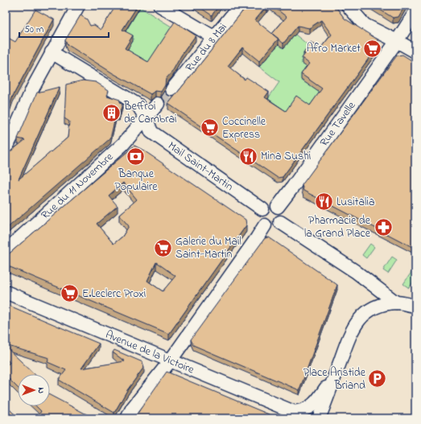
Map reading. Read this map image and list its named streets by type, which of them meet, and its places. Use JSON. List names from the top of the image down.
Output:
{
  "streets": {
    "street": [
      "Rue du 8 Mai",
      "Rue Tavelle",
      "Mail Saint-Martin",
      "Rue du 11 Novembre",
      "Avenue de la Victoire"
    ]
  },
  "crossings": [
    ["Rue Tavelle", "Mail Saint-Martin"],
    ["Mail Saint-Martin", "Rue du 11 Novembre"]
  ],
  "places": {
    "supermarket": [
      "Afro Market",
      "Coccinelle Express",
      "Galerie du Mail Saint-Martin",
      "E.Leclerc Proxi"
    ],
    "building": ["Beffroi de Cambrai"],
    "bank": ["Banque Populaire"],
    "restaurant": ["Mina Sushi", "Lusitalia"],
    "pharmacy": ["Pharmacie de la Grand Place"],
    "parking": ["Place Aristide Briand"]
  },
  "scale_bar": "50 m",
  "north": "right"
}
